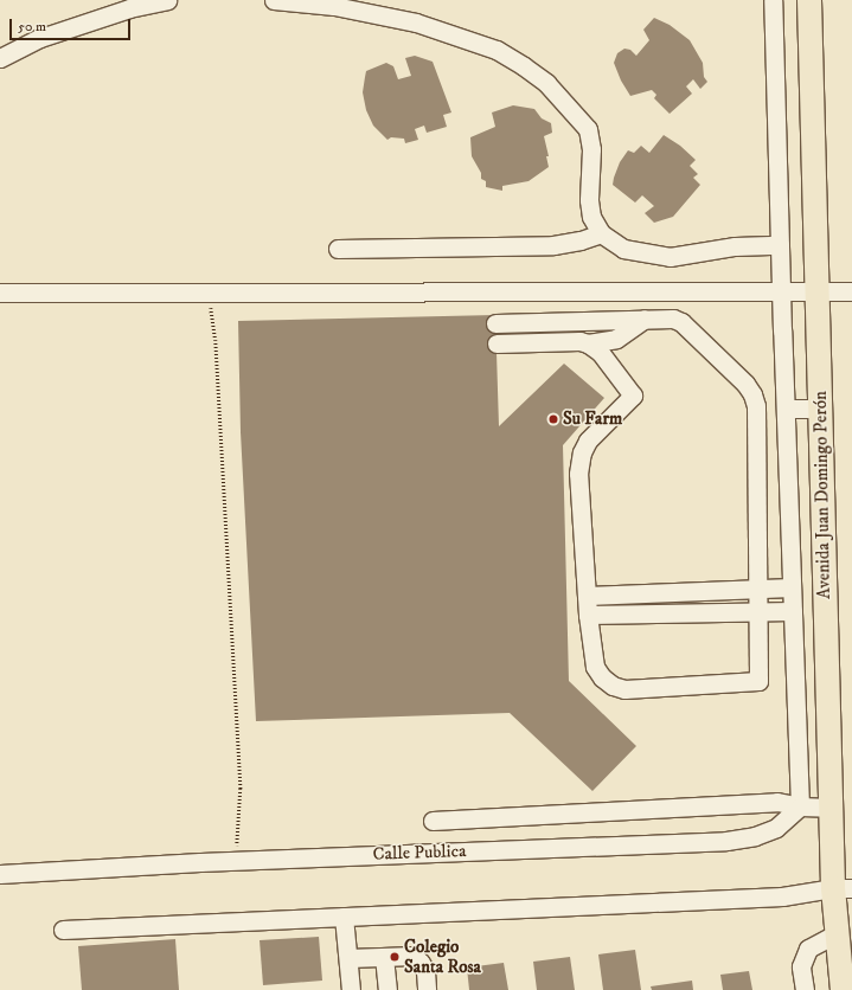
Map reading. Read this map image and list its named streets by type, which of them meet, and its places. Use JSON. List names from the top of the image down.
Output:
{
  "streets": {
    "main road": ["Avenida Juan Domingo Perón"],
    "street": ["Calle Publica"]
  },
  "places": ["Su Farm", "Colegio Santa Rosa"],
  "scale_bar": "50 m"
}
